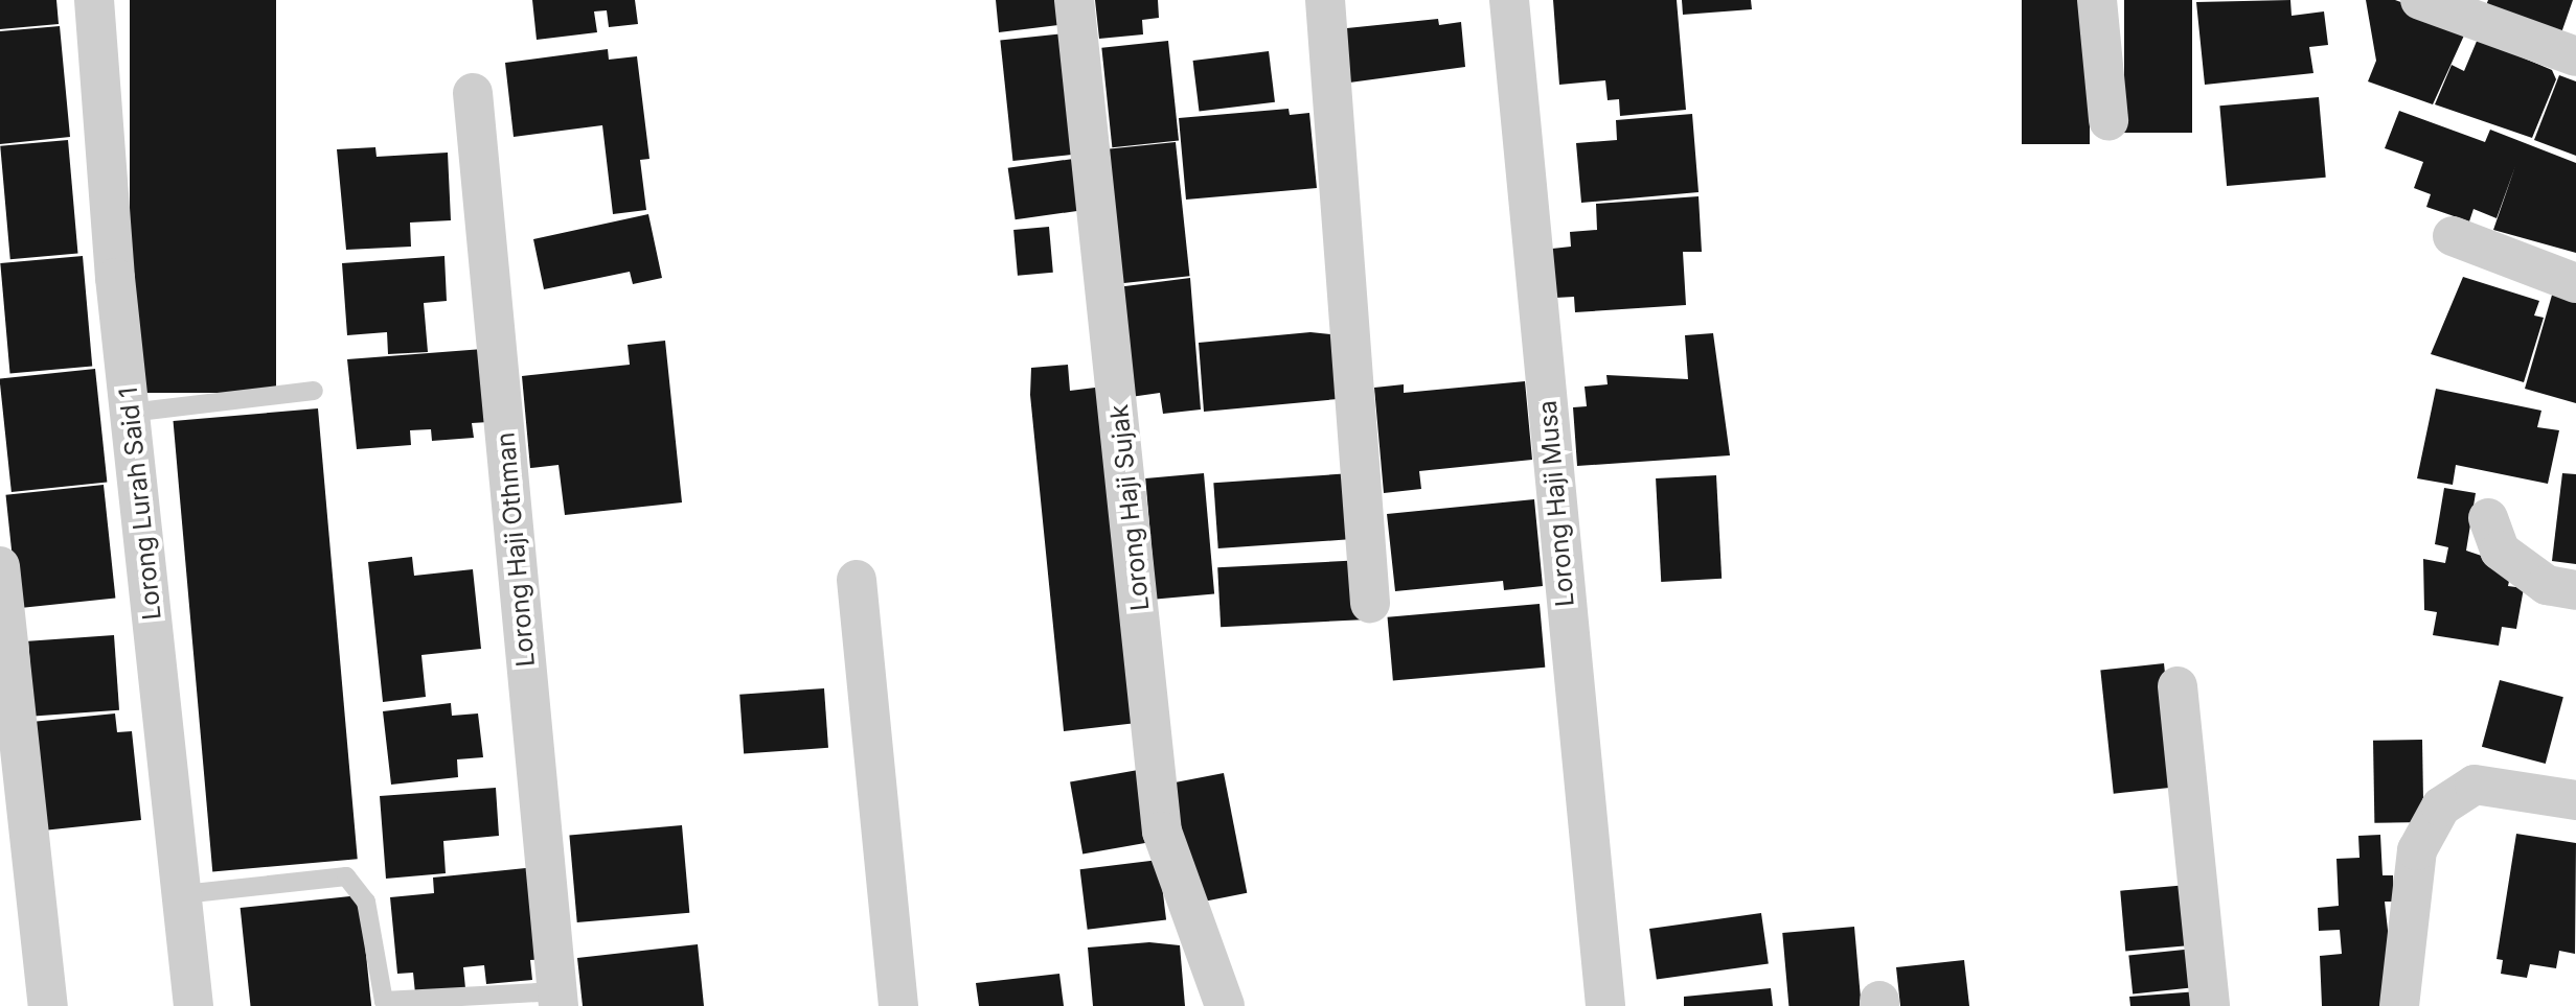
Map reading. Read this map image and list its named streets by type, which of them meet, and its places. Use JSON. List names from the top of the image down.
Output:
{
  "streets": {
    "street": [
      "Lorong Lurah Said 1",
      "Lorong Haji Musa",
      "Lorong Haji Sujak",
      "Lorong Haji Othman"
    ]
  }
}
